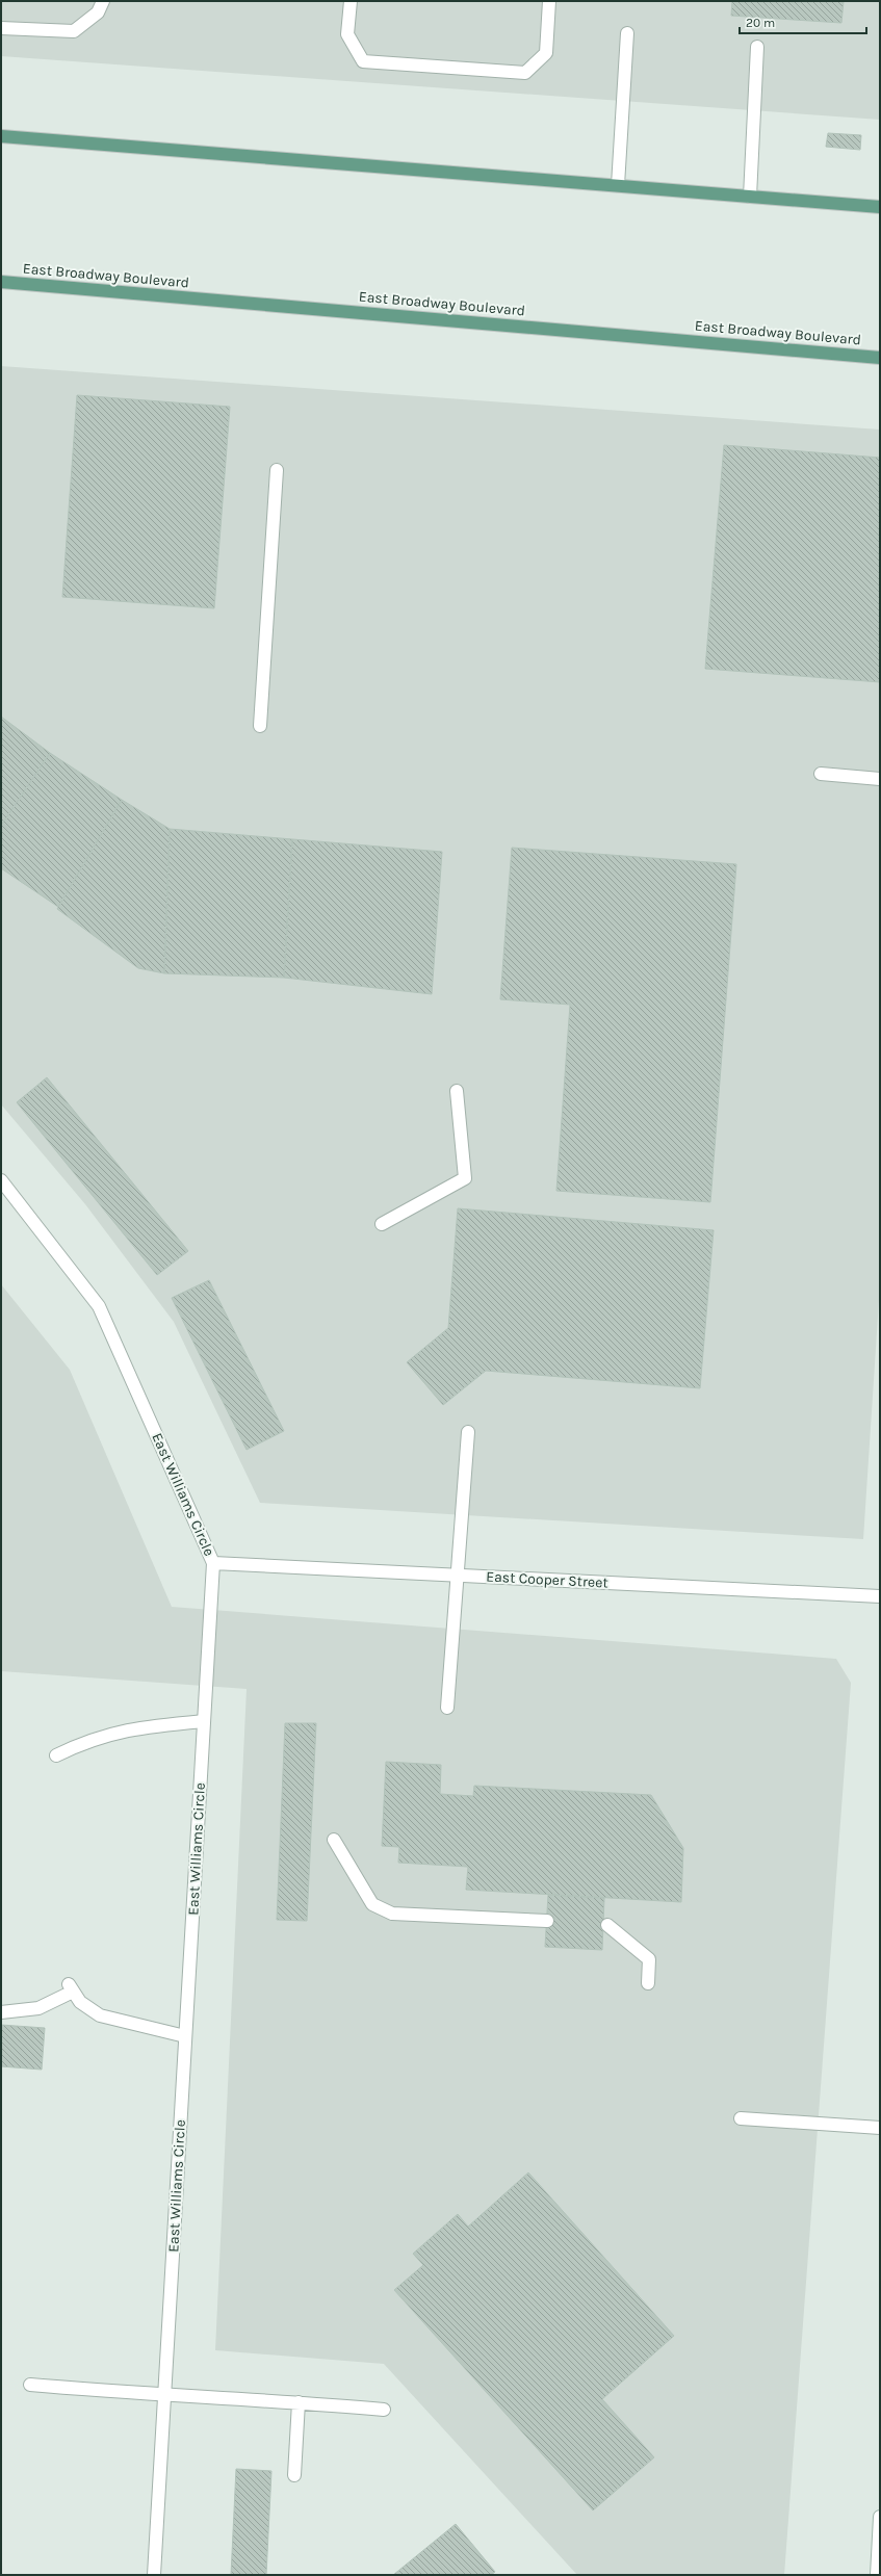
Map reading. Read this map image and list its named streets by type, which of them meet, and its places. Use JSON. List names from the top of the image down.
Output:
{
  "streets": {
    "main road": ["East Broadway Boulevard"],
    "street": ["East Williams Circle", "East Cooper Street"]
  },
  "crossings": [
    ["East Williams Circle", "East Cooper Street"]
  ],
  "scale_bar": "20 m"
}
